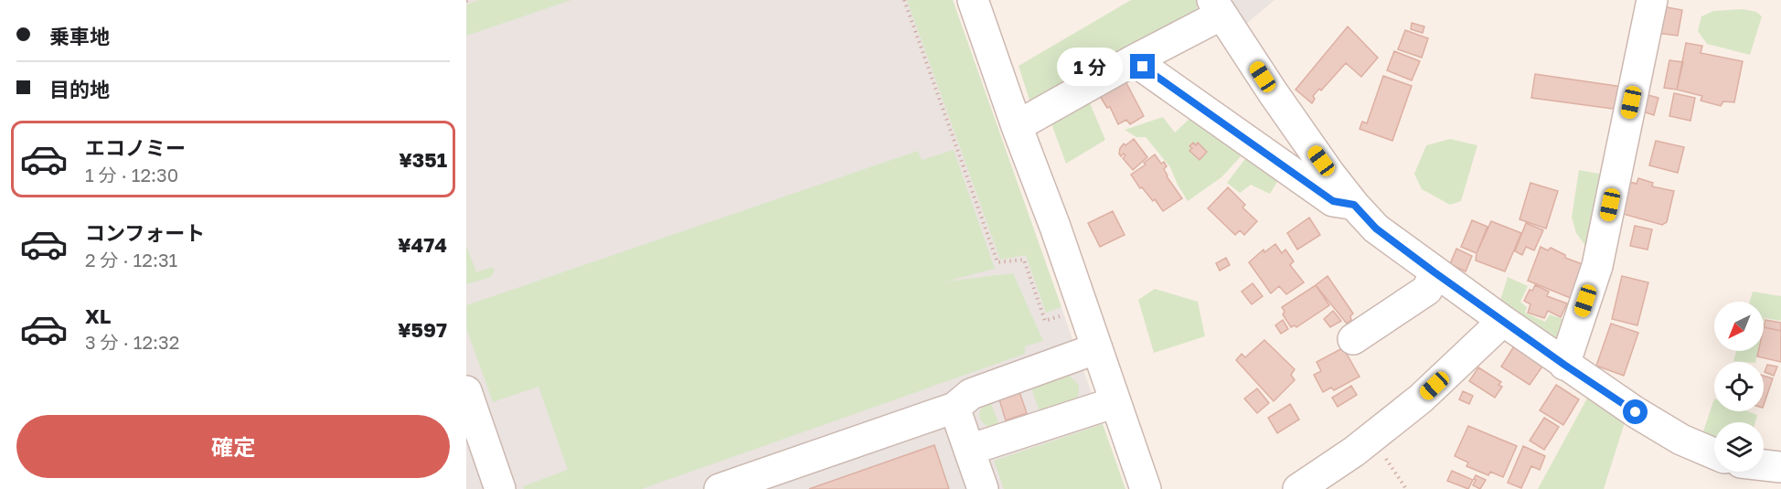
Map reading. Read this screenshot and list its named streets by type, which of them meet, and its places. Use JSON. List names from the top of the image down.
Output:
{
  "north": "bottom left",
  "page": {
    "banner": ["乗車地", "目的地"],
    "bubble": "1 分",
    "list": [
      {
        "name": "エコノミー",
        "note": "1 分 · 12:30",
        "value": "¥351"
      },
      {
        "name": "コンフォート",
        "note": "2 分 · 12:31",
        "value": "¥474"
      },
      {
        "name": "XL",
        "note": "3 分 · 12:32",
        "value": "¥597"
      }
    ],
    "buttons": "確定"
  }
}
